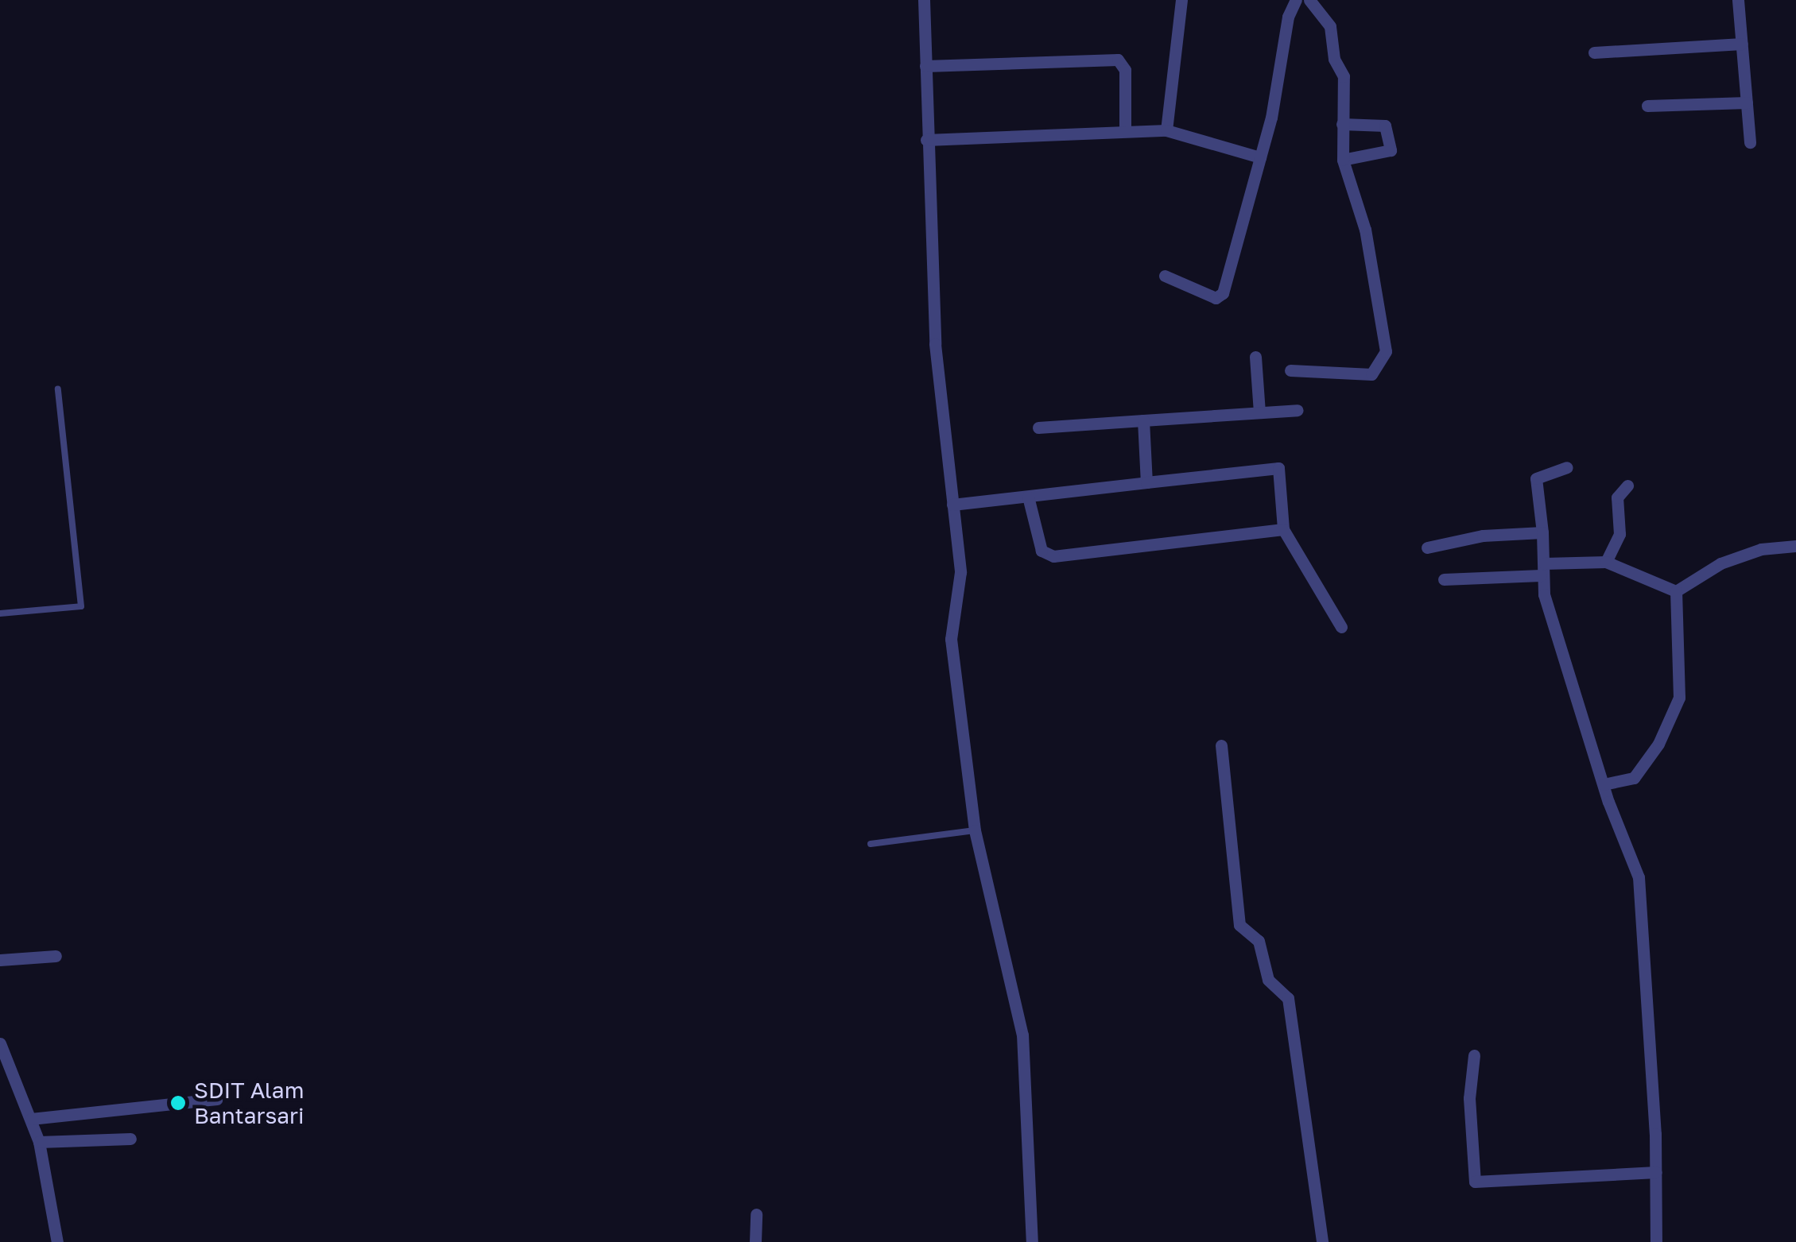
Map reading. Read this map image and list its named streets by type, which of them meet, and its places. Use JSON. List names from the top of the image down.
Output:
{
  "places": ["SDIT Alam Bantarsari"]
}
